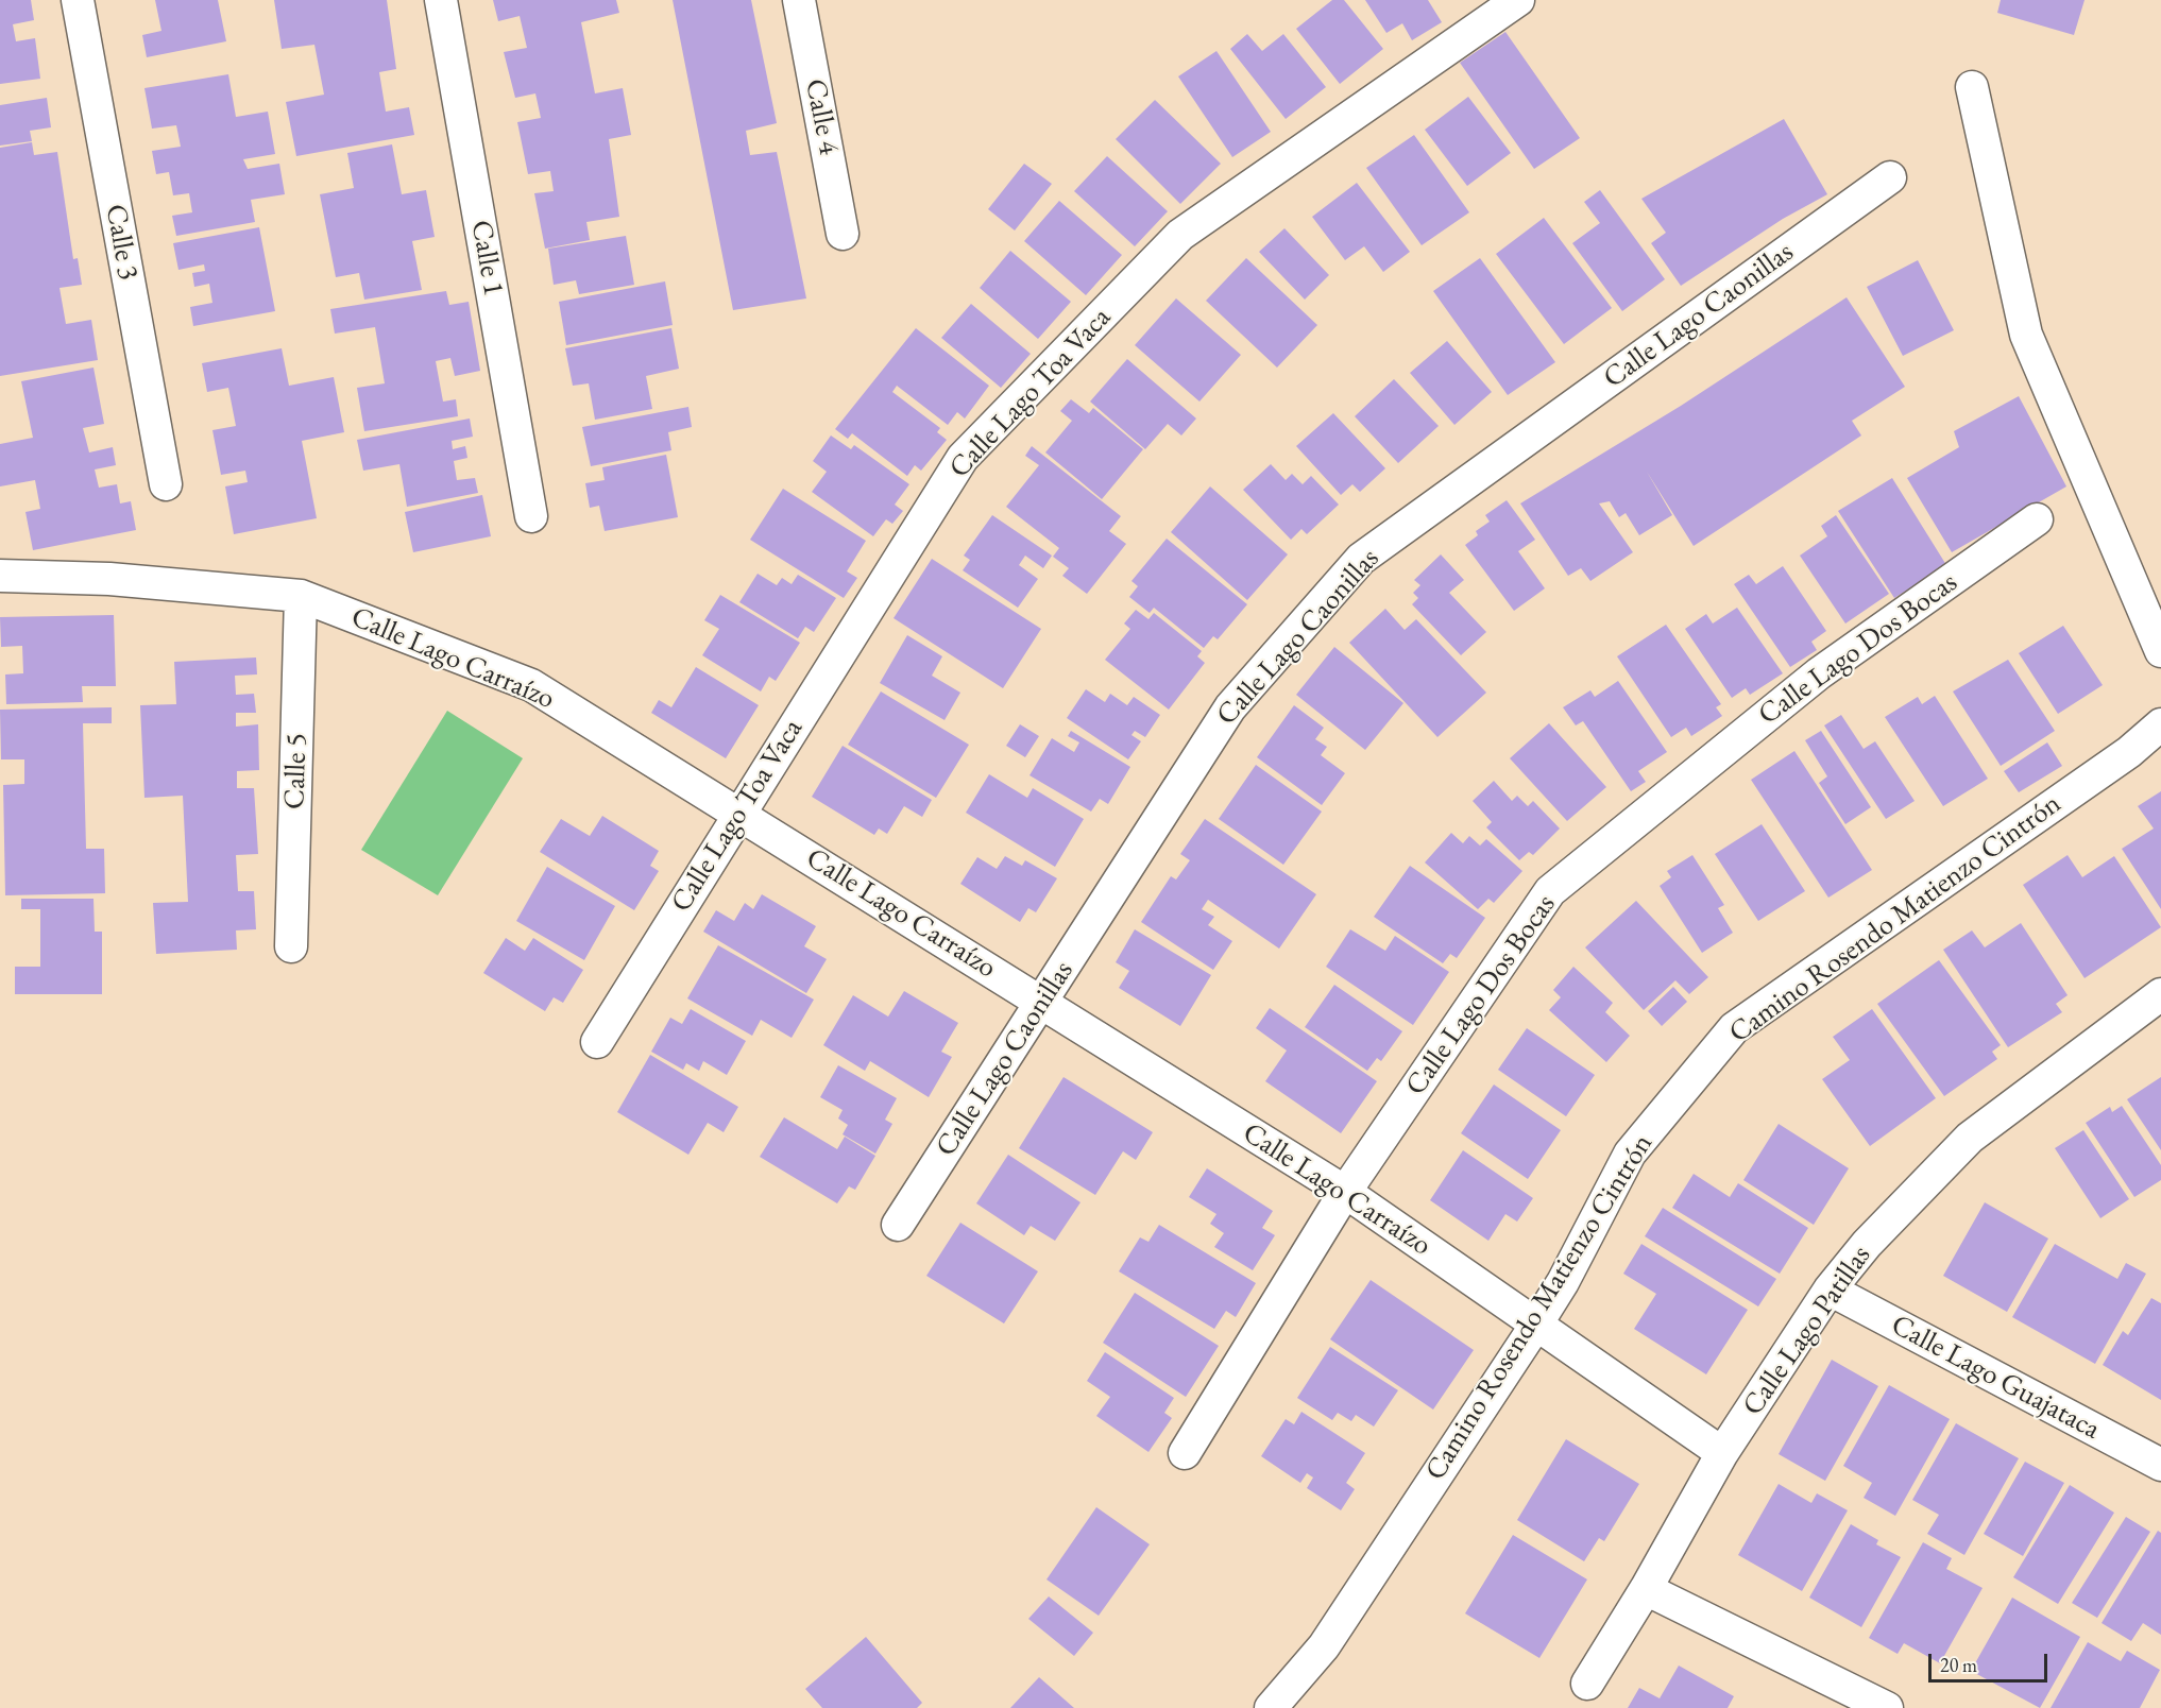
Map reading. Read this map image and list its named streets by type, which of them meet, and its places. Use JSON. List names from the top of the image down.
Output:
{
  "streets": {
    "street": [
      "Calle 4",
      "Calle 3",
      "Calle 1",
      "Calle Lago Caonillas",
      "Calle Lago Toa Vaca",
      "Calle Lago Dos Bocas",
      "Calle Lago Carraízo",
      "Calle 5",
      "Camino Rosendo Matienzo Cintrón",
      "Calle Lago Patillas",
      "Calle Lago Guajataca"
    ]
  },
  "crossings": [
    ["Calle Lago Caonillas", "Calle Lago Carraízo"],
    ["Calle Lago Toa Vaca", "Calle Lago Carraízo"],
    ["Calle Lago Dos Bocas", "Calle Lago Carraízo"],
    ["Calle Lago Carraízo", "Calle 5"],
    ["Calle Lago Carraízo", "Camino Rosendo Matienzo Cintrón"],
    ["Calle Lago Carraízo", "Calle Lago Patillas"],
    ["Calle Lago Patillas", "Calle Lago Guajataca"]
  ],
  "scale_bar": "20 m"
}
